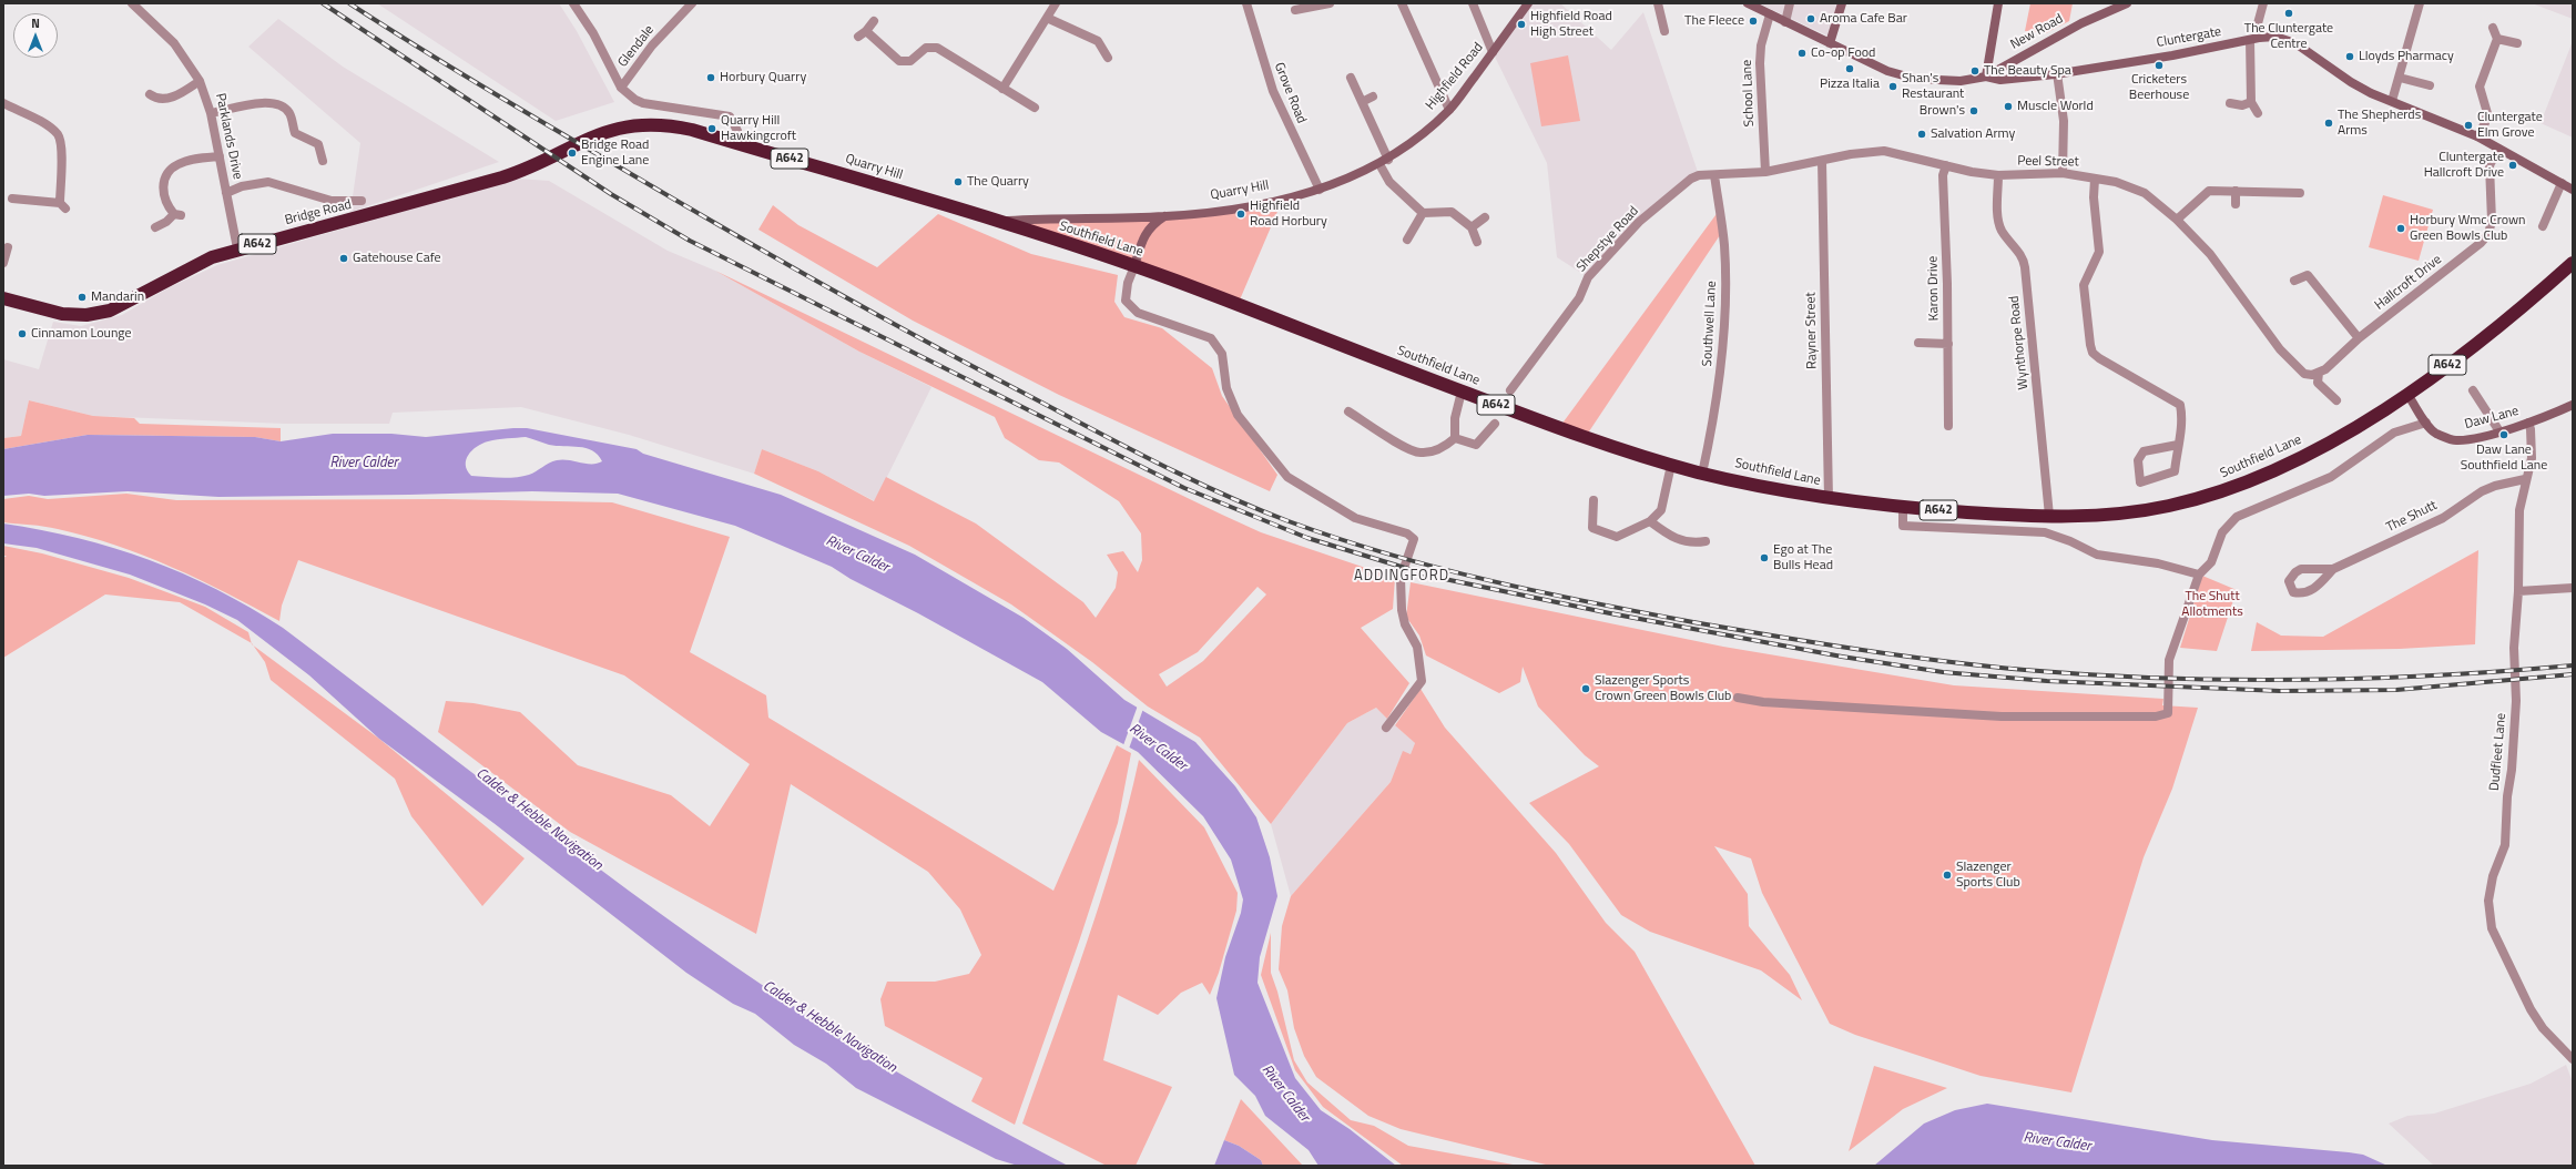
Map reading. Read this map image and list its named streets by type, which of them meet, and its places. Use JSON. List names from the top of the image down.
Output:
{
  "streets": {
    "highway": [
      "A642",
      "Quarry Hill",
      "Bridge Road",
      "Southfield Lane"
    ],
    "main road": [
      "New Road",
      "Cluntergate",
      "Highfield Road",
      "Daw Lane"
    ],
    "street": [
      "Glendale",
      "Grove Road",
      "School Lane",
      "Parklands Drive",
      "Peel Street",
      "Shepstye Road",
      "Hallcroft Drive",
      "Karon Drive",
      "Southwell Lane",
      "Rayner Street",
      "Wynthorpe Road",
      "The Shutt",
      "Dudfleet Lane"
    ]
  },
  "crossings": [
    ["New Road", "Cluntergate"],
    ["Cluntergate", "Hallcroft Drive"],
    ["Highfield Road", "Grove Road"],
    ["Highfield Road", "Quarry Hill"],
    ["Grove Road", "Quarry Hill"],
    ["School Lane", "Peel Street"],
    ["Parklands Drive", "Bridge Road"],
    ["Peel Street", "Shepstye Road"],
    ["Peel Street", "Hallcroft Drive"],
    ["Peel Street", "Karon Drive"],
    ["Peel Street", "Southwell Lane"],
    ["Peel Street", "Rayner Street"],
    ["Peel Street", "Wynthorpe Road"],
    ["Quarry Hill", "Bridge Road"],
    ["Quarry Hill", "Southfield Lane"],
    ["Southfield Lane", "Southwell Lane"],
    ["Southfield Lane", "Rayner Street"],
    ["Southfield Lane", "Wynthorpe Road"],
    ["Southfield Lane", "Daw Lane"],
    ["Shepstye Road", "Southwell Lane"],
    ["Daw Lane", "Dudfleet Lane"],
    ["The Shutt", "Dudfleet Lane"]
  ],
  "districts": ["ADDINGFORD"],
  "water": ["River Calder", "Calder & Hebble Navigation"],
  "parks": ["The Shutt Allotments"],
  "places": [
    "The Cluntergate Centre",
    "Aroma Cafe Bar",
    "The Fleece",
    "Highfield Road High Street",
    "Co-op Food",
    "Lloyds Pharmacy",
    "Cricketers Beerhouse",
    "Pizza Italia",
    "The Beauty Spa",
    "Horbury Quarry",
    "Shan's Restaurant",
    "Muscle World",
    "Brown's",
    "The Shepherds Arms",
    "Cluntergate Elm Grove",
    "Quarry Hill Hawkingcroft",
    "Salvation Army",
    "Bridge Road Engine Lane",
    "Cluntergate Hallcroft Drive",
    "The Quarry",
    "Highfield Road Horbury",
    "Horbury Wmc Crown Green Bowls Club",
    "Gatehouse Cafe",
    "Mandarin",
    "Cinnamon Lounge",
    "Daw Lane Southfield Lane",
    "Ego at The Bulls Head",
    "Slazenger Sports Crown Green Bowls Club",
    "Slazenger Sports Club"
  ],
  "north": "top"
}
